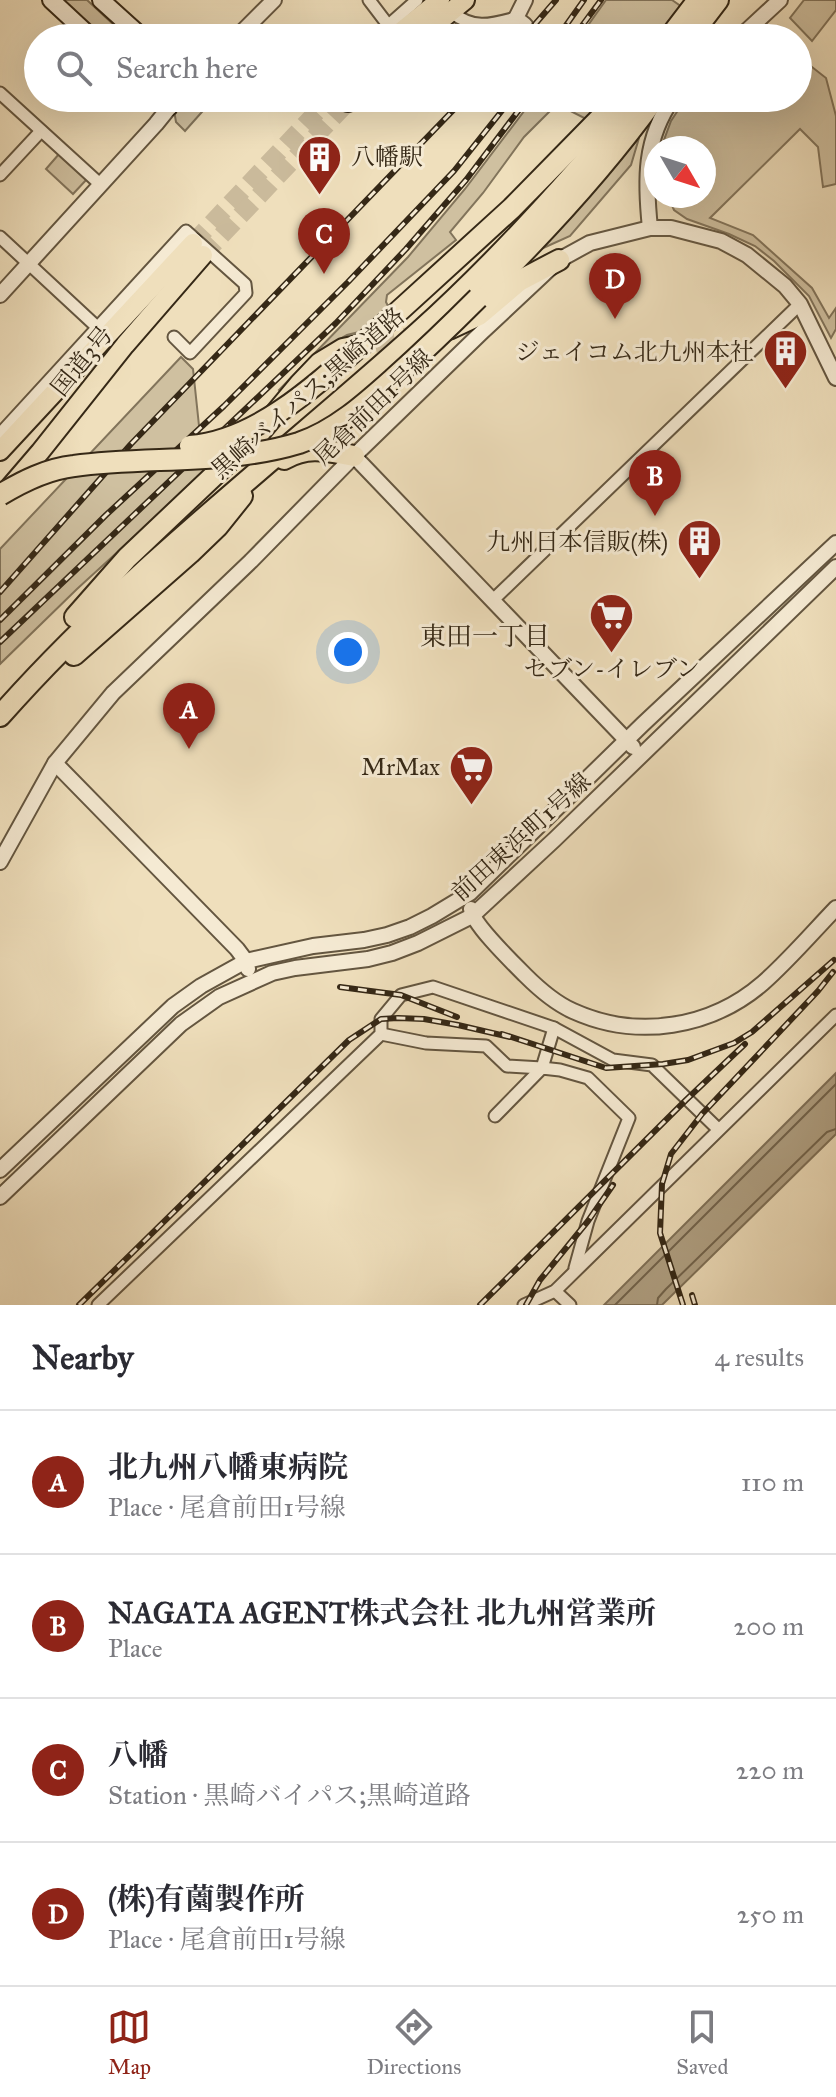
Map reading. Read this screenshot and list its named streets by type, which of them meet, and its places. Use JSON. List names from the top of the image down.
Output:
{
  "streets": {
    "highway": ["国道3号", "黒崎バイパス;黒崎道路"],
    "street": ["尾倉前田1号線", "前田東浜町1号線"]
  },
  "districts": ["東田一丁目"],
  "places": {
    "building": ["八幡駅", "ジェイコム北九州本社", "九州日本信販(株)"],
    "supermarket": ["セブン-イレブン", "MrMax"]
  },
  "north": "bottom right",
  "page": {
    "search": "Search here",
    "pins": [
      "C",
      "D",
      "B",
      "A"
    ],
    "heading": ["Nearby", "4 results"],
    "list": [
      {
        "mark": "A",
        "name": "北九州八幡東病院",
        "note": "Place · 尾倉前田1号線",
        "value": "110 m"
      },
      {
        "mark": "B",
        "name": "NAGATA AGENT株式会社 北九州営業所",
        "note": "Place",
        "value": "200 m"
      },
      {
        "mark": "C",
        "name": "八幡",
        "note": "Station · 黒崎バイパス;黒崎道路",
        "value": "220 m"
      },
      {
        "mark": "D",
        "name": "(株)有薗製作所",
        "note": "Place · 尾倉前田1号線",
        "value": "250 m"
      }
    ],
    "nav": ["Map", "Directions", "Saved"]
  }
}
